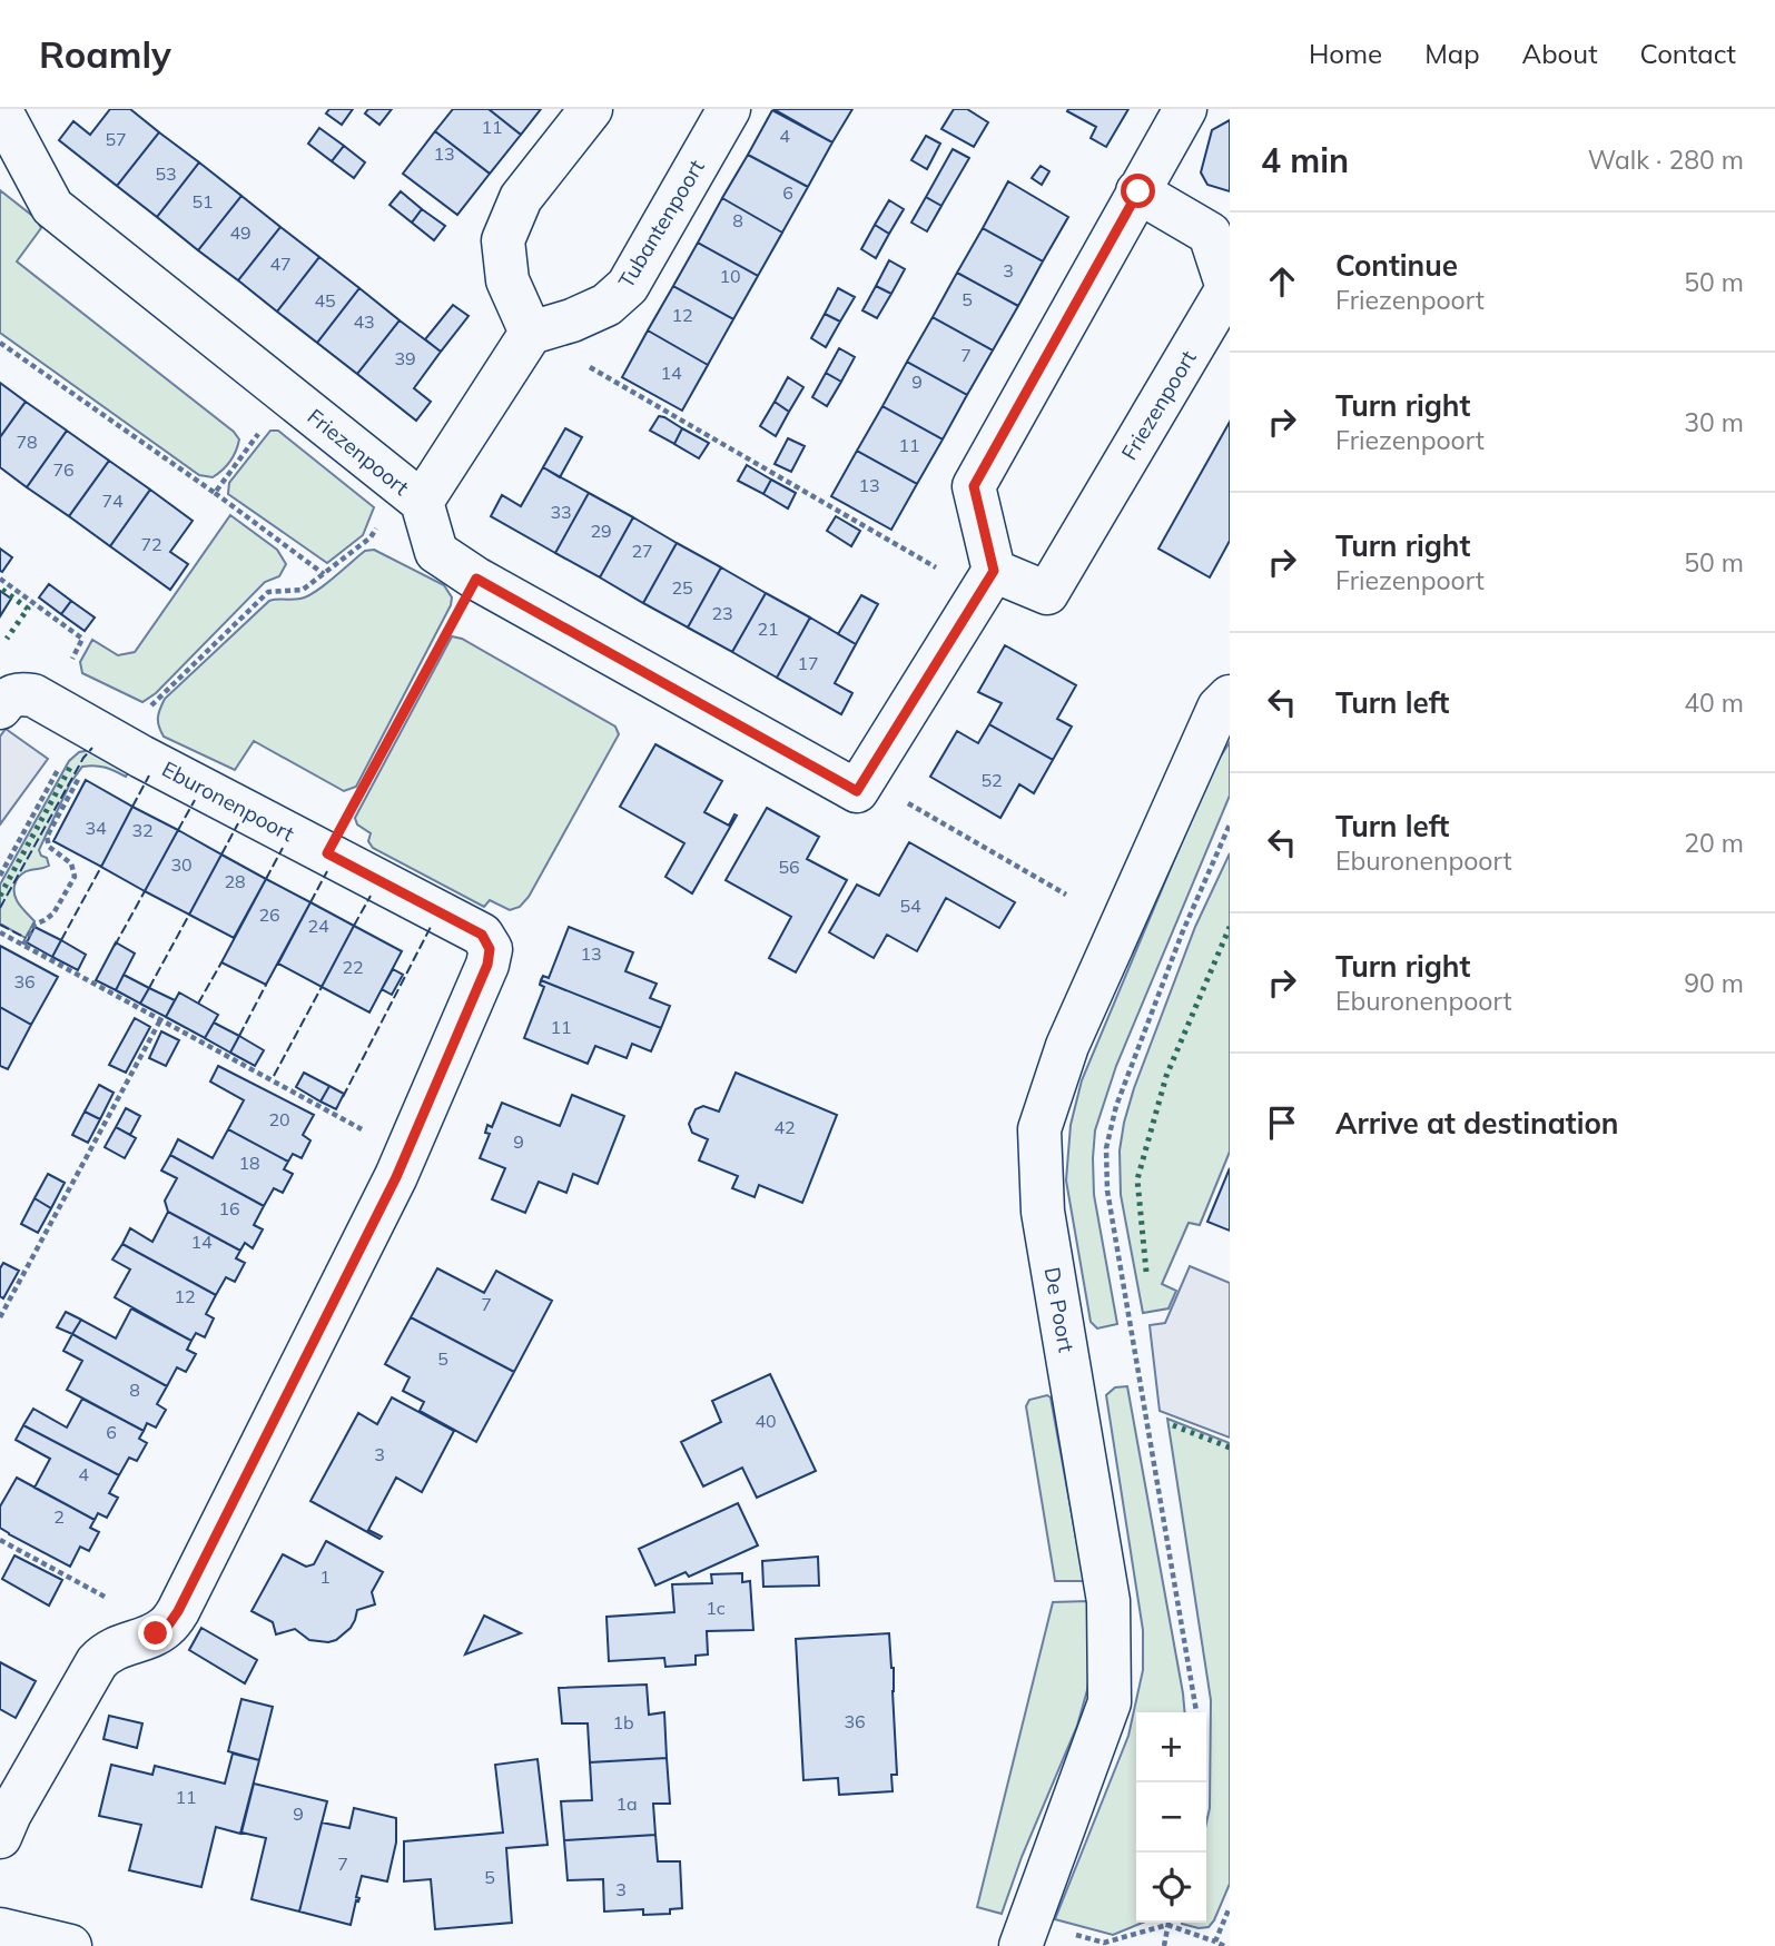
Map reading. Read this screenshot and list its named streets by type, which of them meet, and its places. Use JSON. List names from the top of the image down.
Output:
{
  "streets": {
    "street": [
      "Tubantenpoort",
      "Friezenpoort",
      "Eburonenpoort",
      "De Poort"
    ]
  },
  "house_numbers": [
    "11",
    "4",
    "57",
    "13",
    "53",
    "6",
    "51",
    "8",
    "49",
    "47",
    "3",
    "10",
    "5",
    "45",
    "12",
    "43",
    "7",
    "39",
    "14",
    "9",
    "78",
    "11",
    "76",
    "13",
    "74",
    "33",
    "29",
    "72",
    "27",
    "25",
    "23",
    "21",
    "17",
    "52",
    "34",
    "32",
    "30",
    "56",
    "28",
    "54",
    "26",
    "24",
    "13",
    "22",
    "36",
    "11",
    "20",
    "42",
    "9",
    "18",
    "16",
    "14",
    "12",
    "7",
    "5",
    "8",
    "40",
    "6",
    "3",
    "4",
    "2",
    "1",
    "1c",
    "36",
    "1b",
    "11",
    "1a",
    "9",
    "7",
    "5",
    "3"
  ],
  "page": {
    "header": "Roamly",
    "nav": [
      "Home",
      "Map",
      "About",
      "Contact"
    ],
    "heading": ["4 min", "Walk · 280 m"],
    "list": [
      ["Continue", "Friezenpoort", "50 m"],
      ["Turn right", "Friezenpoort", "30 m"],
      ["Turn right", "Friezenpoort", "50 m"],
      ["Turn left", "40 m"],
      ["Turn left", "Eburonenpoort", "20 m"],
      ["Turn right", "Eburonenpoort", "90 m"],
      "Arrive at destination"
    ],
    "map_buttons": ["+", "−"]
  }
}
